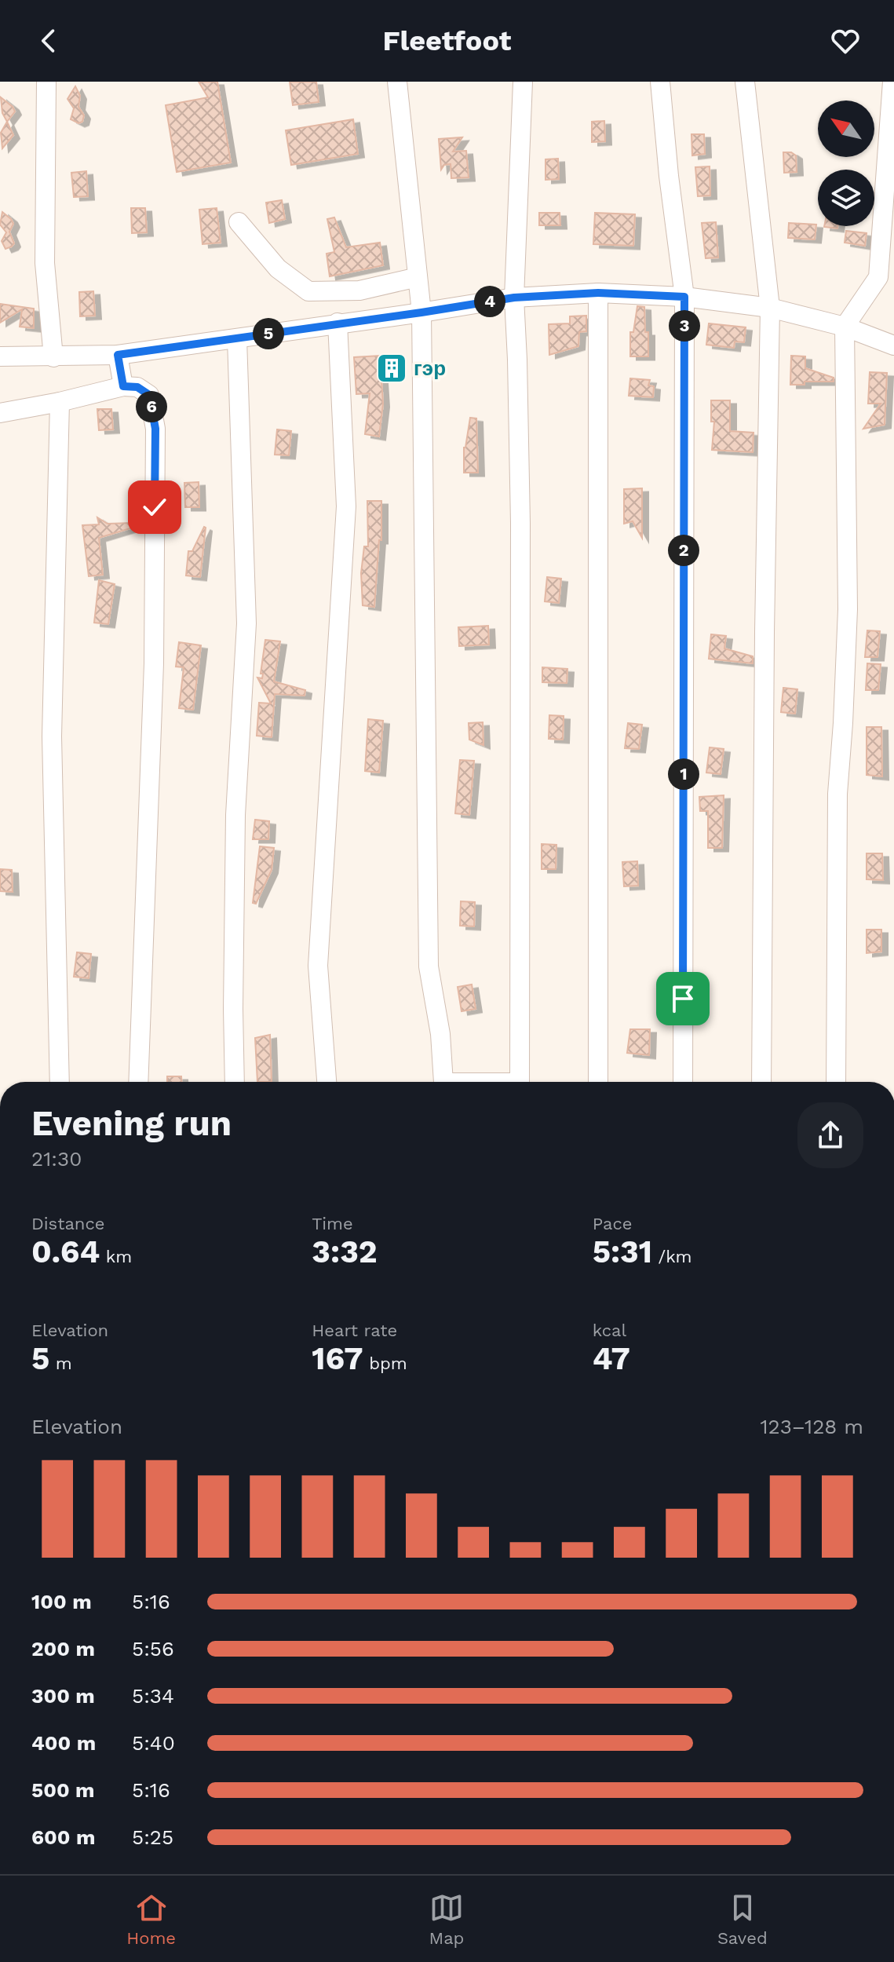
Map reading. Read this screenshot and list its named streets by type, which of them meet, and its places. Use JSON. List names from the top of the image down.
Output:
{
  "places": {
    "building": ["гэр"]
  },
  "north": "top left",
  "page": {
    "header": "Fleetfoot",
    "pins": [
      "4",
      "3",
      "5",
      "6",
      "2",
      "1"
    ],
    "heading": ["Evening run", "21:30"],
    "stats": [
      ["Distance", "0.64 km"],
      ["Time", "3:32"],
      ["Pace", "5:31 /km"],
      ["Elevation", "5 m"],
      ["Heart rate", "167 bpm"],
      ["kcal", "47"]
    ],
    "chart": ["Elevation", "123–128 m"],
    "list": [
      {
        "name": "100 m",
        "note": "5:16"
      },
      {
        "name": "200 m",
        "note": "5:56"
      },
      {
        "name": "300 m",
        "note": "5:34"
      },
      {
        "name": "400 m",
        "note": "5:40"
      },
      {
        "name": "500 m",
        "note": "5:16"
      },
      {
        "name": "600 m",
        "note": "5:25"
      }
    ],
    "tabs": ["Home", "Map", "Saved"]
  }
}
